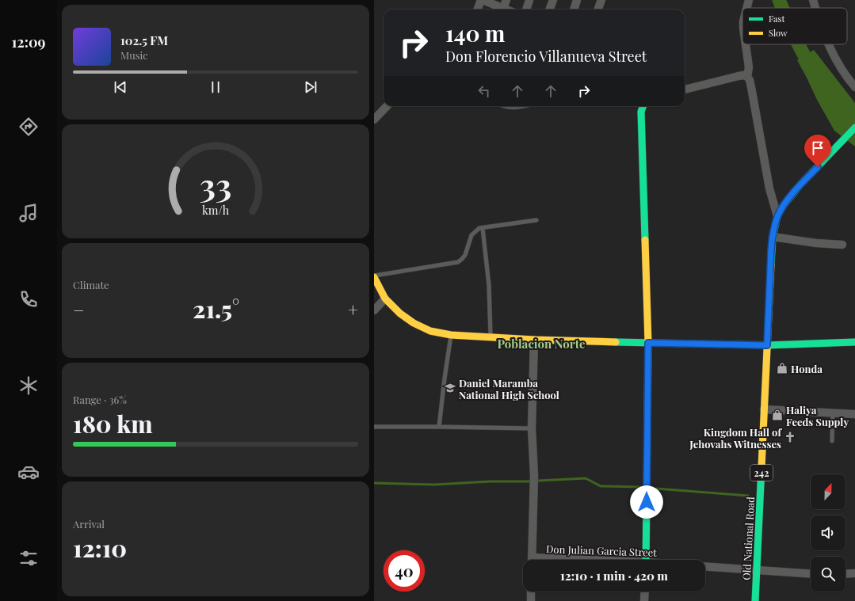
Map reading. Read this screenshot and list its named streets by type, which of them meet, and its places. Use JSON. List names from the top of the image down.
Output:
{
  "streets": {
    "street": ["242", "Old National Road"]
  },
  "districts": ["Poblacion Norte"],
  "places": {
    "shop": ["Honda", "Haliya Feeds Supply"],
    "school or university": ["Daniel Maramba National High School"],
    "church": ["Kingdom Hall of Jehovahs Witnesses"]
  },
  "legend": ["Fast", "Slow"],
  "north": "top",
  "page": {
    "tabs": "12:09",
    "turn": ["140 m", "Don Florencio Villanueva Street"],
    "song": ["102.5 FM", "Music"],
    "tile": [
      "Climate",
      ["Range · 36%", "180 km"],
      ["Arrival", "12:10"]
    ],
    "heat": ["−", "21.5°", "+"],
    "limit": "40",
    "trip": "12:10 · 1 min · 420 m",
    "gauge": ["33", "km/h"]
  }
}
